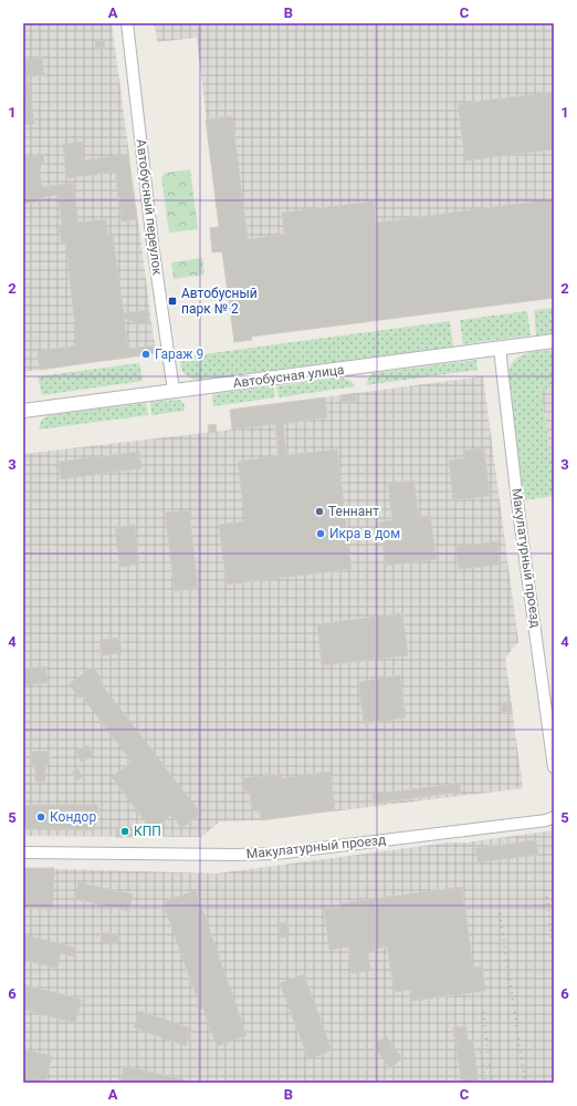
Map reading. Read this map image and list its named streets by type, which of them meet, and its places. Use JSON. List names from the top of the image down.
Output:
{
  "streets": {
    "street": ["Автобусный переулок", "Автобусная улица", "Макулатурный проезд"]
  },
  "crossings": [
    ["Автобусный переулок", "Автобусная улица"],
    ["Автобусная улица", "Макулатурный проезд"]
  ],
  "places": {
    "transit": ["Автобусный парк № 2"],
    "other": [
      "Гараж 9",
      "Теннант",
      "Икра в дом",
      "Кондор",
      "КПП"
    ]
  },
  "grid": {
    "columns": ["A", "B", "C"],
    "rows": [
      "1",
      "2",
      "3",
      "4",
      "5",
      "6"
    ]
  }
}
